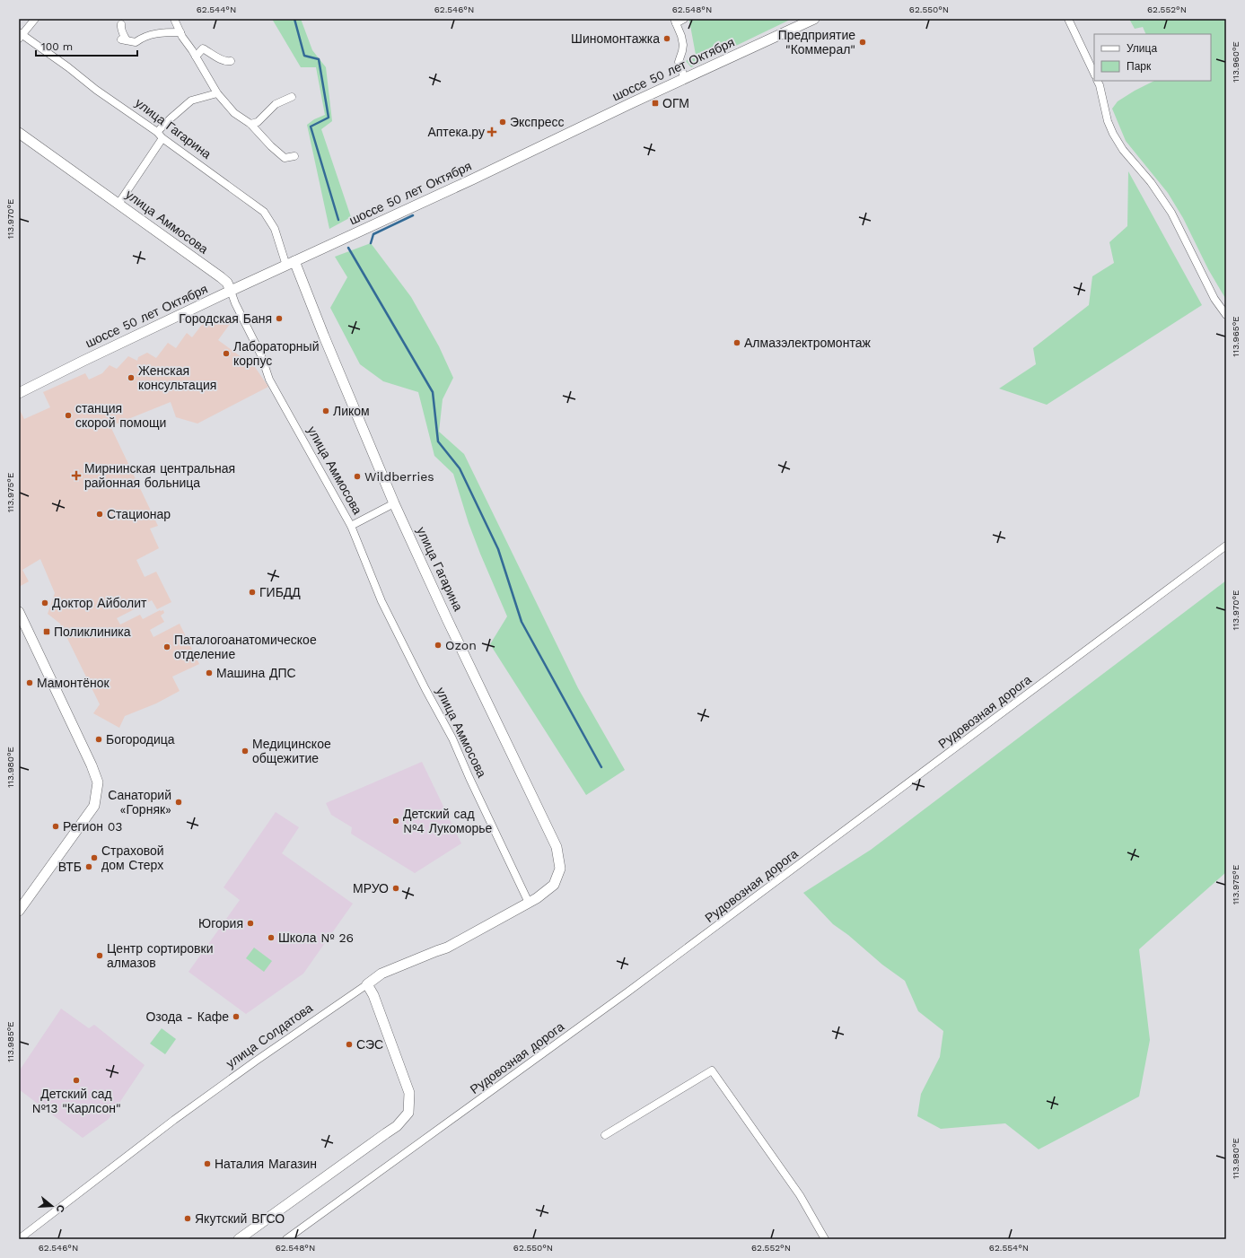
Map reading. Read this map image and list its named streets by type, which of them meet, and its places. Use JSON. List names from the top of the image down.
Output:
{
  "streets": {
    "street": [
      "шоссе 50 лет Октября",
      "улица Гагарина",
      "улица Аммосова",
      "Рудовозная дорога",
      "улица Солдатова"
    ]
  },
  "crossings": [
    ["шоссе 50 лет Октября", "улица Гагарина"],
    ["шоссе 50 лет Октября", "улица Аммосова"],
    ["улица Гагарина", "улица Солдатова"],
    ["улица Аммосова", "улица Солдатова"]
  ],
  "places": {
    "other": [
      "Шиномонтажка",
      "Предприятие \"Коммерал\"",
      "Экспресс",
      "Городская Баня",
      "Алмазэлектромонтаж",
      "Лабораторный корпус",
      "Женская консультация",
      "Ликом",
      "станция скорой помощи",
      "Wildberries",
      "Стационар",
      "ГИБДД",
      "Доктор Айболит",
      "Ozon",
      "Паталогоанатомическое отделение",
      "Машина ДПС",
      "Мамонтёнок",
      "Богородица",
      "Медицинское общежитие",
      "Санаторий «Горняк»",
      "Детский сад №4 Лукоморье",
      "Регион 03",
      "Страховой дом Стерх",
      "ВТБ",
      "МРУО",
      "Югория",
      "Школа № 26",
      "Центр сортировки алмазов",
      "Озода - Кафе",
      "СЭС",
      "Детский сад №13 \"Карлсон\"",
      "Наталия Магазин",
      "Якутский ВГСО"
    ],
    "transit": ["ОГМ", "Поликлиника"],
    "health": ["Аптека.ру", "Мирнинская центральная районная больница"]
  },
  "legend": ["Улица", "Парк"],
  "scale_bar": "100 m",
  "north": "right",
  "coordinates": [
    "62.544°N",
    "62.546°N",
    "62.548°N",
    "62.550°N",
    "62.552°N",
    "113.960°E",
    "113.970°E",
    "113.965°E",
    "113.975°E",
    "113.980°E",
    "113.985°E",
    "62.554°N"
  ]
}
